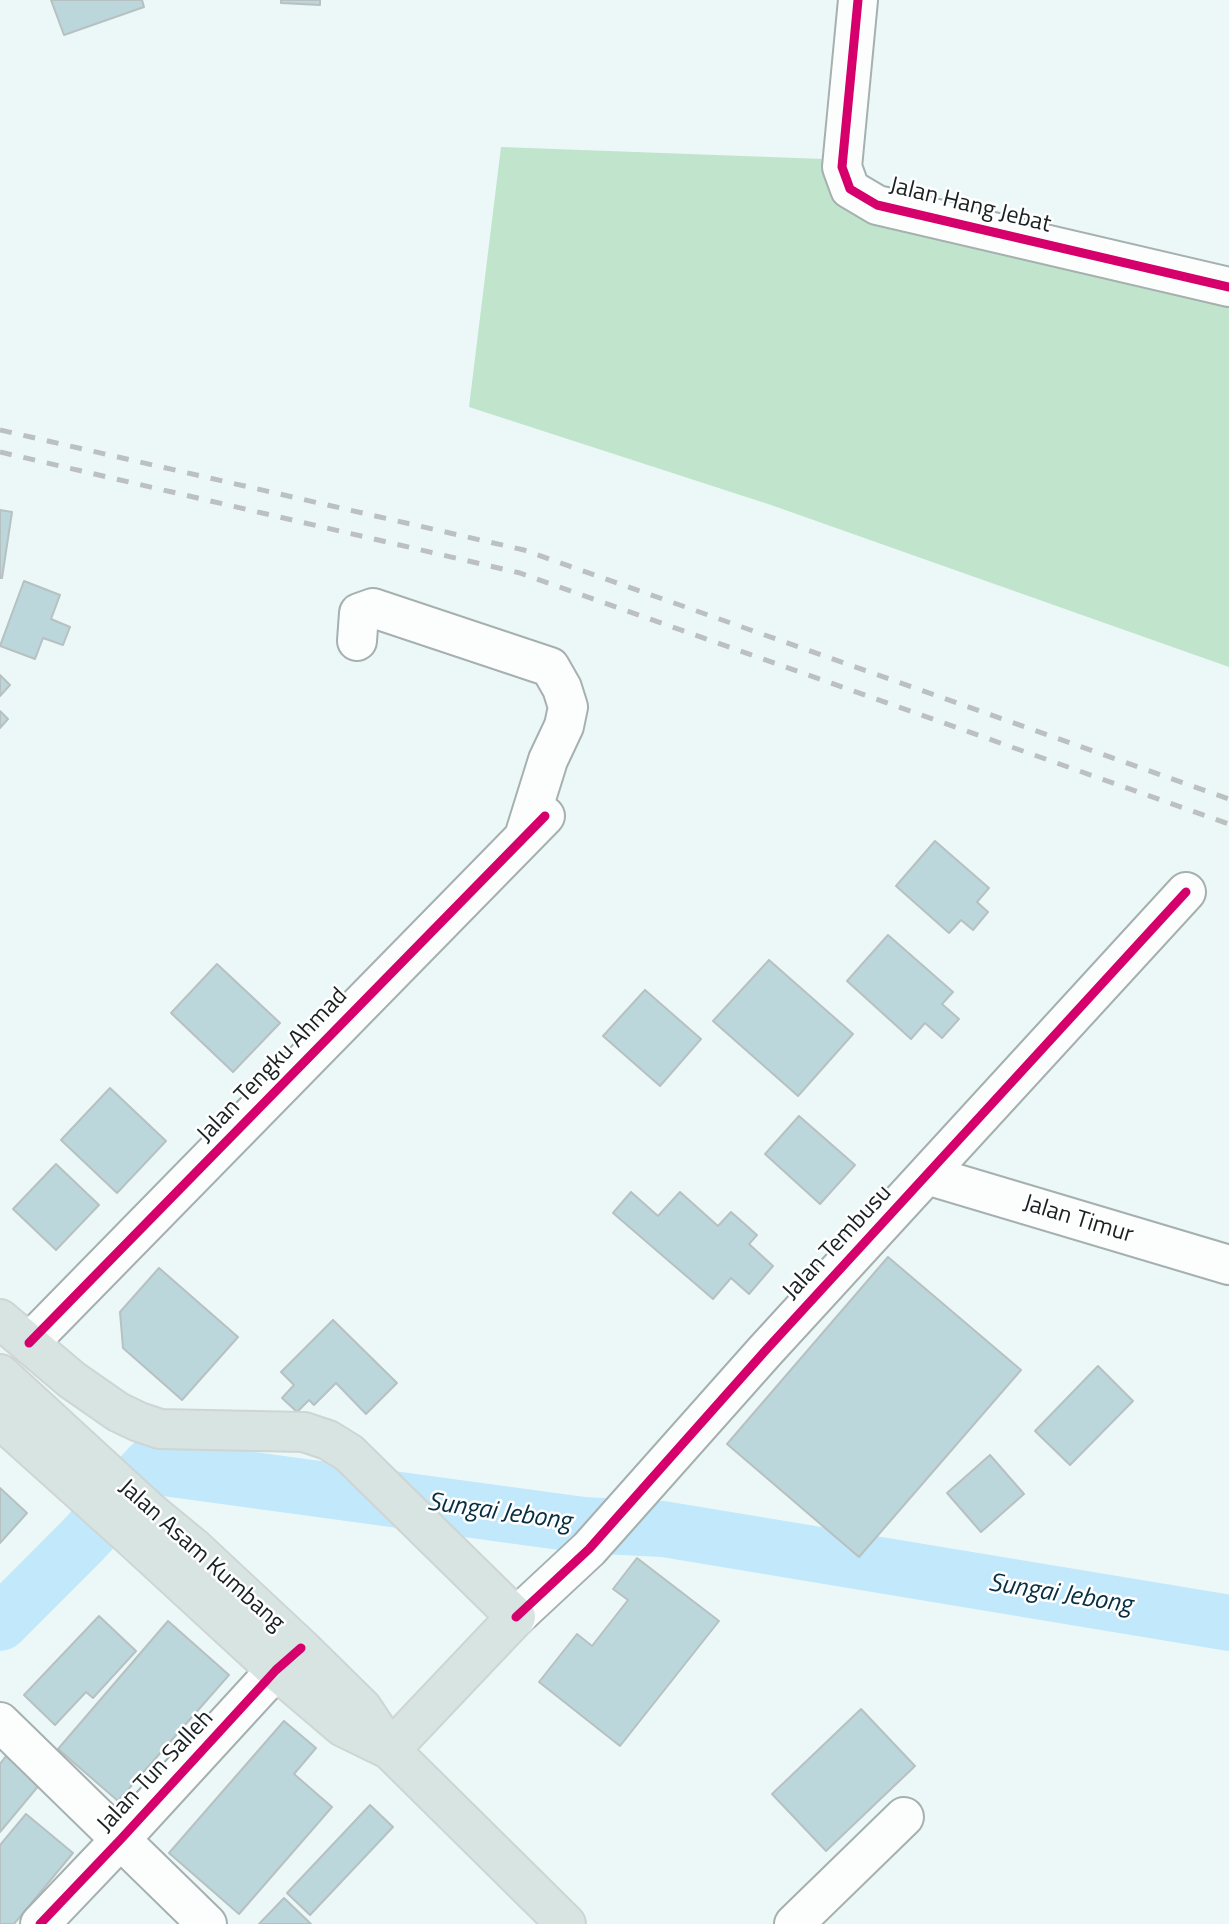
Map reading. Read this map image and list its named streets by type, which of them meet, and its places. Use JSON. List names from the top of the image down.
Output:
{
  "streets": {
    "main road": ["Jalan Tembusu", "Jalan Asam Kumbang"],
    "street": [
      "Jalan Hang Jebat",
      "Jalan Tengku Ahmad",
      "Jalan Timur",
      "Jalan Tun Salleh"
    ]
  },
  "crossings": [
    ["Jalan Timur", "Jalan Tembusu"],
    ["Jalan Tembusu", "Jalan Asam Kumbang"],
    ["Jalan Asam Kumbang", "Jalan Tun Salleh"]
  ],
  "water": ["Sungai Jebong"]
}
